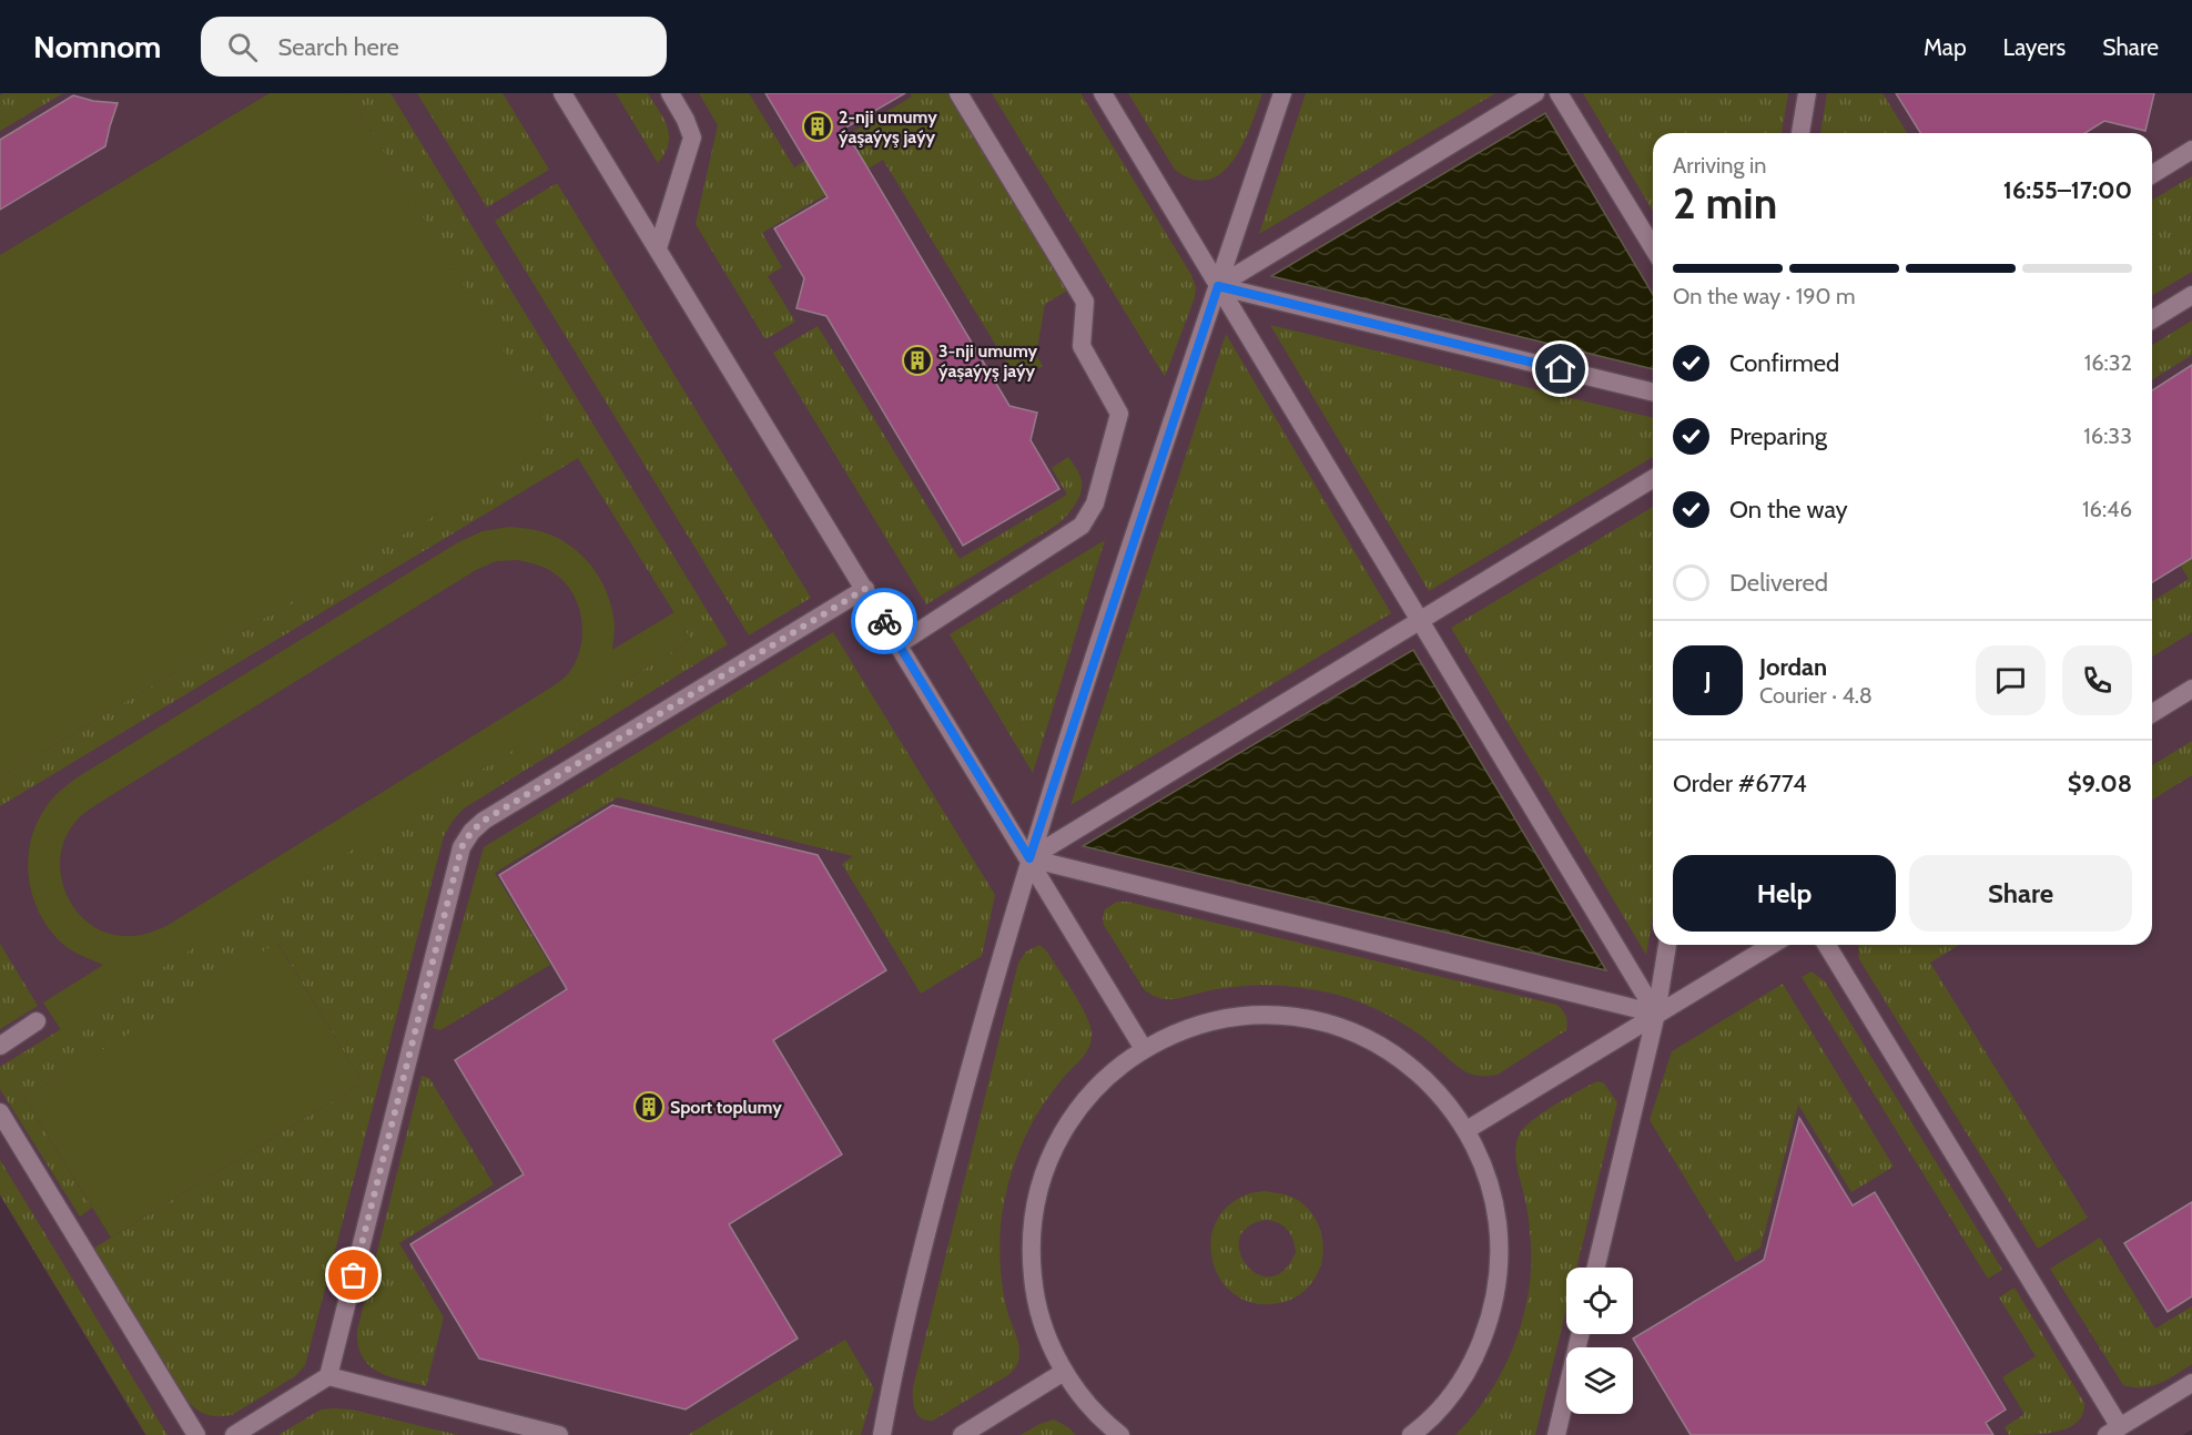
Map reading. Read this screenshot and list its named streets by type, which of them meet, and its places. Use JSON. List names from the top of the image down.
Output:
{
  "places": {
    "building": ["2-nji umumy ýaşaýyş jaýy", "3-nji umumy ýaşaýyş jaýy", "Sport toplumy"]
  },
  "page": {
    "header": "Nomnom",
    "search": "Search here",
    "nav": ["Map", "Layers", "Share"],
    "heading": ["2 min", "Arriving in", "16:55–17:00"],
    "panel": [
      "Jordan",
      "Courier · 4.8",
      "Order #6774",
      "$9.08"
    ],
    "bar": "On the way · 190 m",
    "list": [
      ["Confirmed", "16:32"],
      ["Preparing", "16:33"],
      ["On the way", "16:46"],
      "Delivered"
    ],
    "round": "J",
    "buttons": ["Help", "Share"]
  }
}
